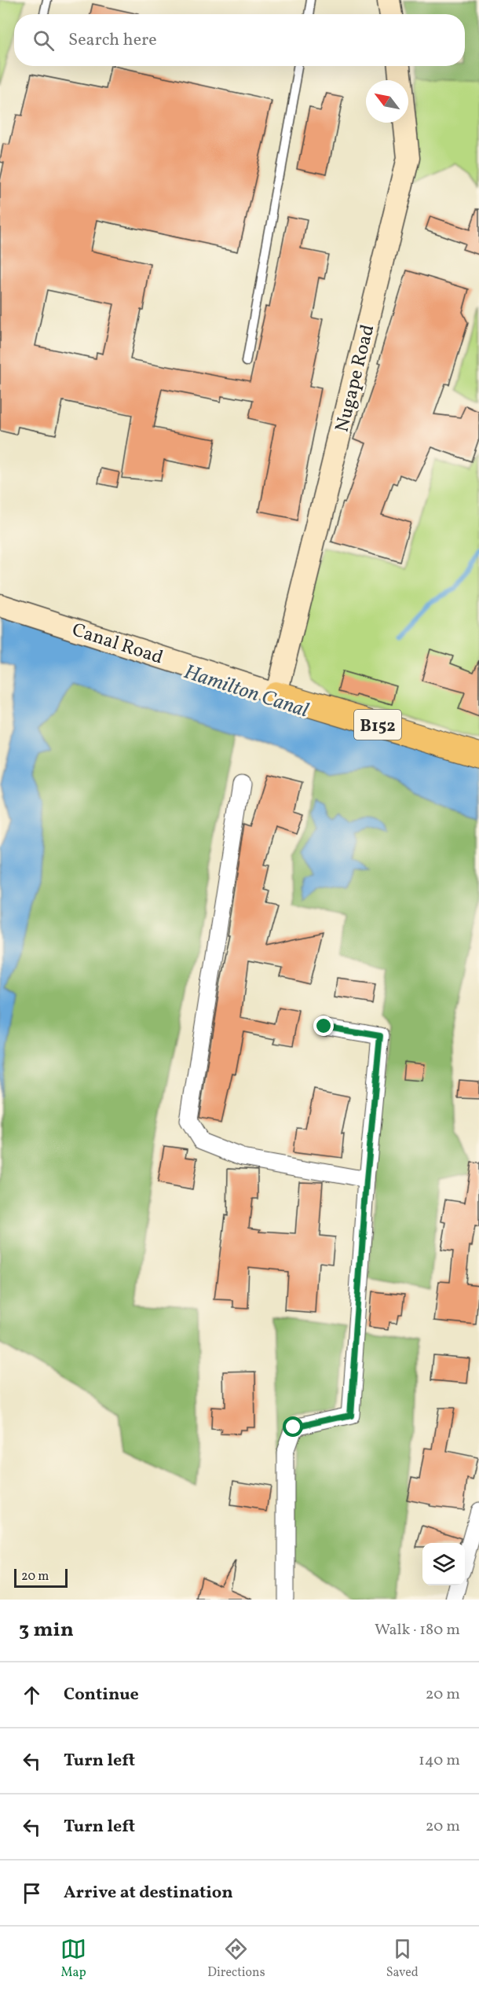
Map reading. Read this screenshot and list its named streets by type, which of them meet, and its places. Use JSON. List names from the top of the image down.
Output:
{
  "streets": {
    "main road": ["Nugape Road", "Canal Road", "B152"]
  },
  "crossings": [
    ["Nugape Road", "Canal Road"]
  ],
  "water": ["Hamilton Canal"],
  "scale_bar": "20 m",
  "north": "top left",
  "page": {
    "search": "Search here",
    "scale": "20 m",
    "heading": ["3 min", "Walk · 180 m"],
    "list": [
      ["Continue", "20 m"],
      ["Turn left", "140 m"],
      ["Turn left", "20 m"],
      "Arrive at destination"
    ],
    "nav": ["Map", "Directions", "Saved"]
  }
}
